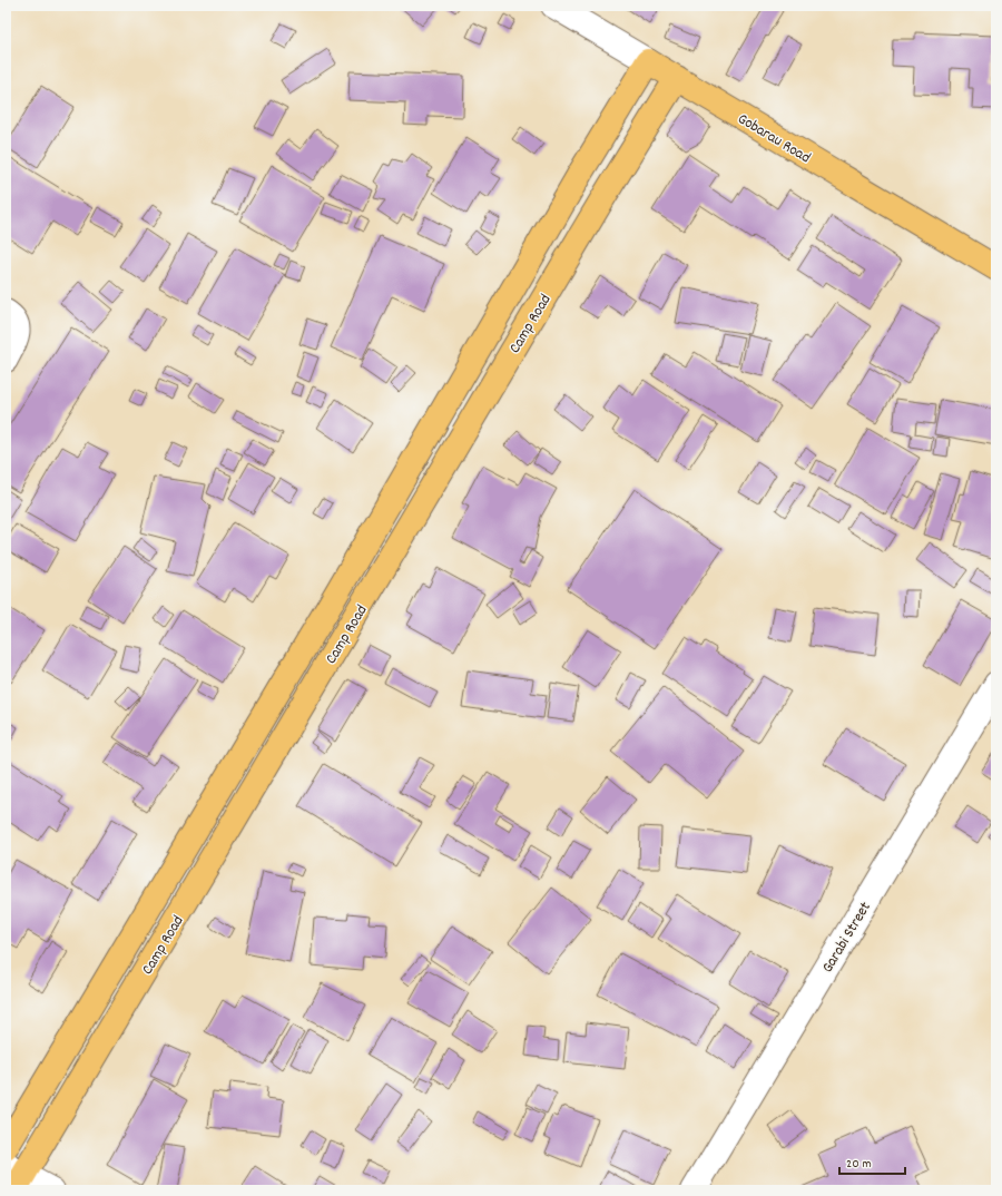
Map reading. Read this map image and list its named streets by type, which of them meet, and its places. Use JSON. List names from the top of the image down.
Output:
{
  "streets": {
    "main road": ["Gobarau Road", "Camp Road"],
    "street": ["Garabi Street"]
  },
  "crossings": [
    ["Gobarau Road", "Camp Road"]
  ],
  "scale_bar": "20 m"
}
